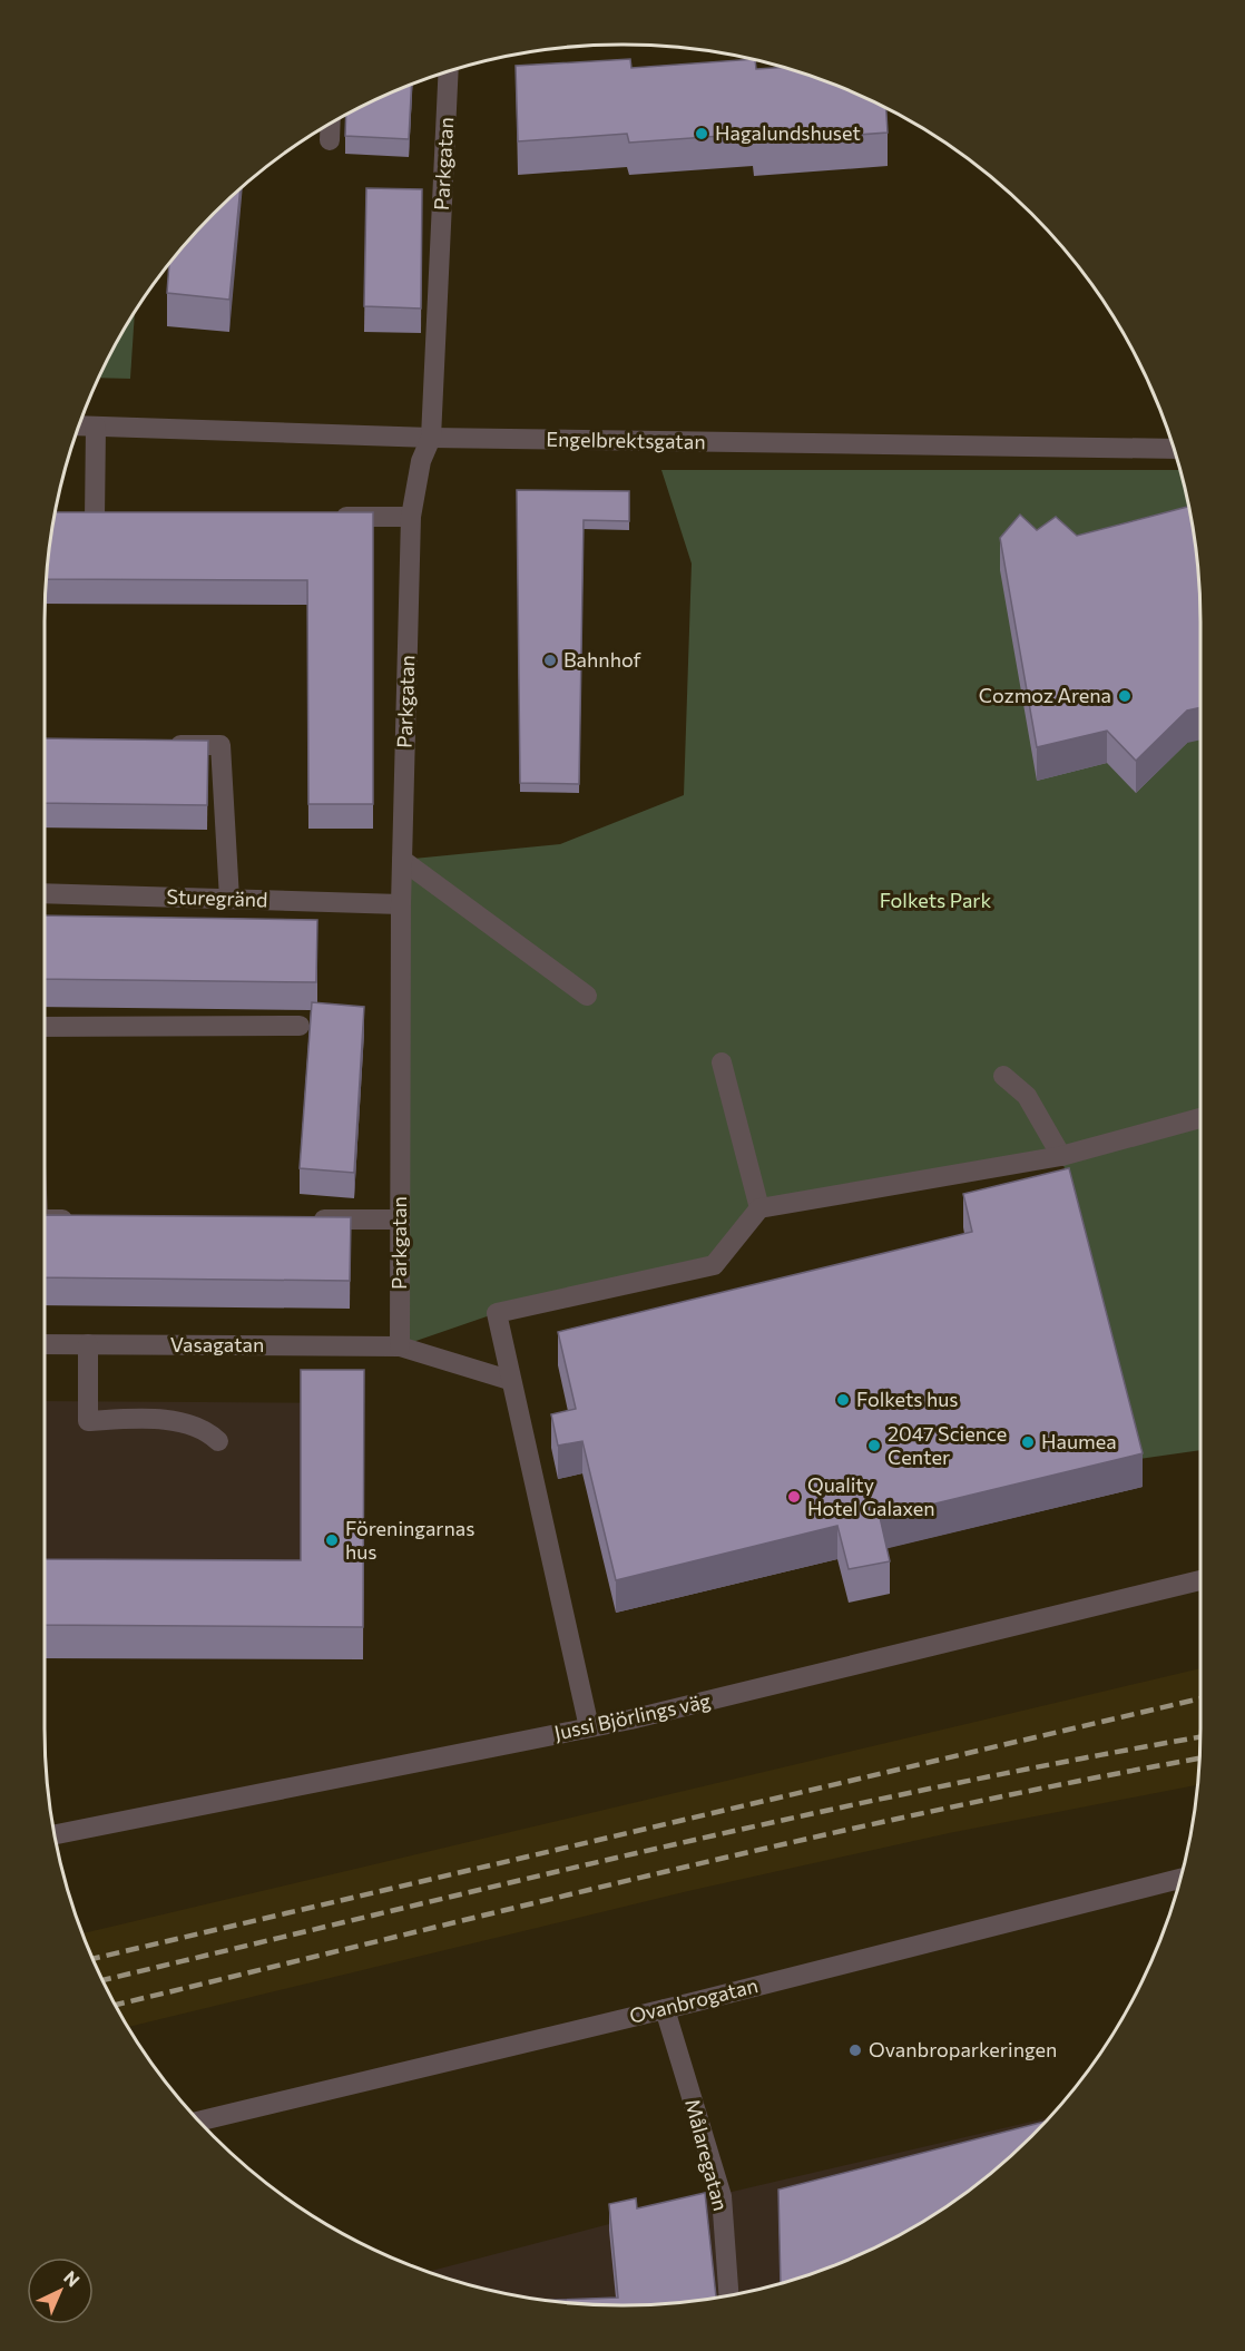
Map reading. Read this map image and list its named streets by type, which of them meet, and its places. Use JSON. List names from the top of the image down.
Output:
{
  "streets": {
    "street": [
      "Parkgatan",
      "Engelbrektsgatan",
      "Sturegränd",
      "Vasagatan",
      "Jussi Björlings väg",
      "Ovanbrogatan",
      "Målaregatan"
    ]
  },
  "crossings": [
    ["Parkgatan", "Engelbrektsgatan"],
    ["Parkgatan", "Sturegränd"],
    ["Parkgatan", "Vasagatan"],
    ["Ovanbrogatan", "Målaregatan"]
  ],
  "parks": ["Folkets Park"],
  "places": [
    "Hagalundshuset",
    "Bahnhof",
    "Cozmoz Arena",
    "Folkets hus",
    "Haumea",
    "2047 Science Center",
    "Quality Hotel Galaxen",
    "Föreningarnas hus",
    "Ovanbroparkeringen"
  ],
  "north": "top right"
}
